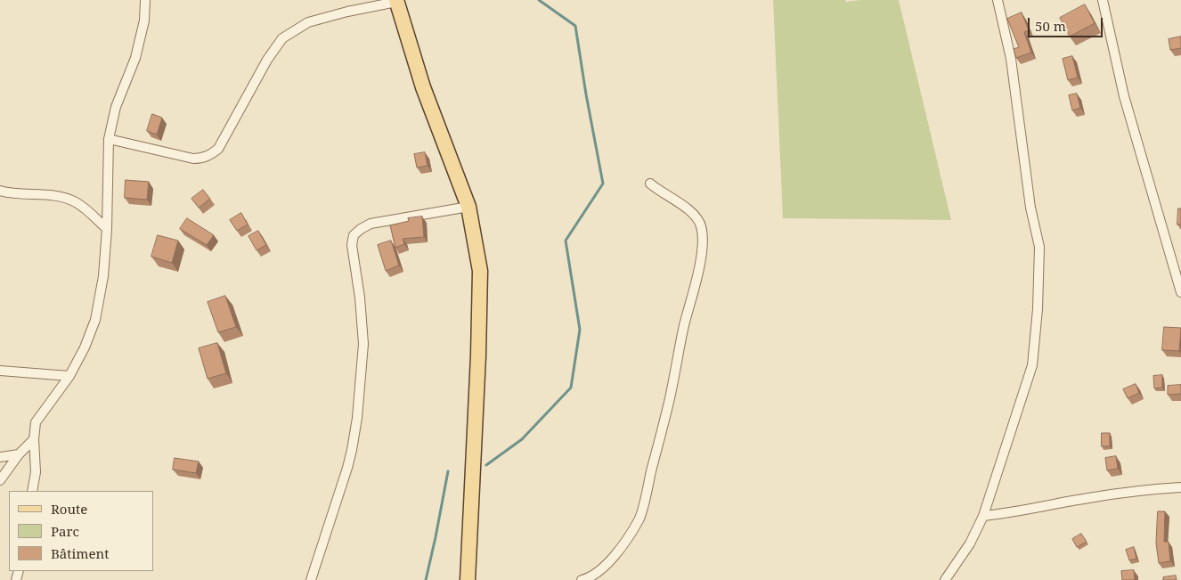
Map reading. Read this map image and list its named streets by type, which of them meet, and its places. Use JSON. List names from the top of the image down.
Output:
{
  "legend": ["Route", "Parc", "Bâtiment"],
  "scale_bar": "50 m"
}
